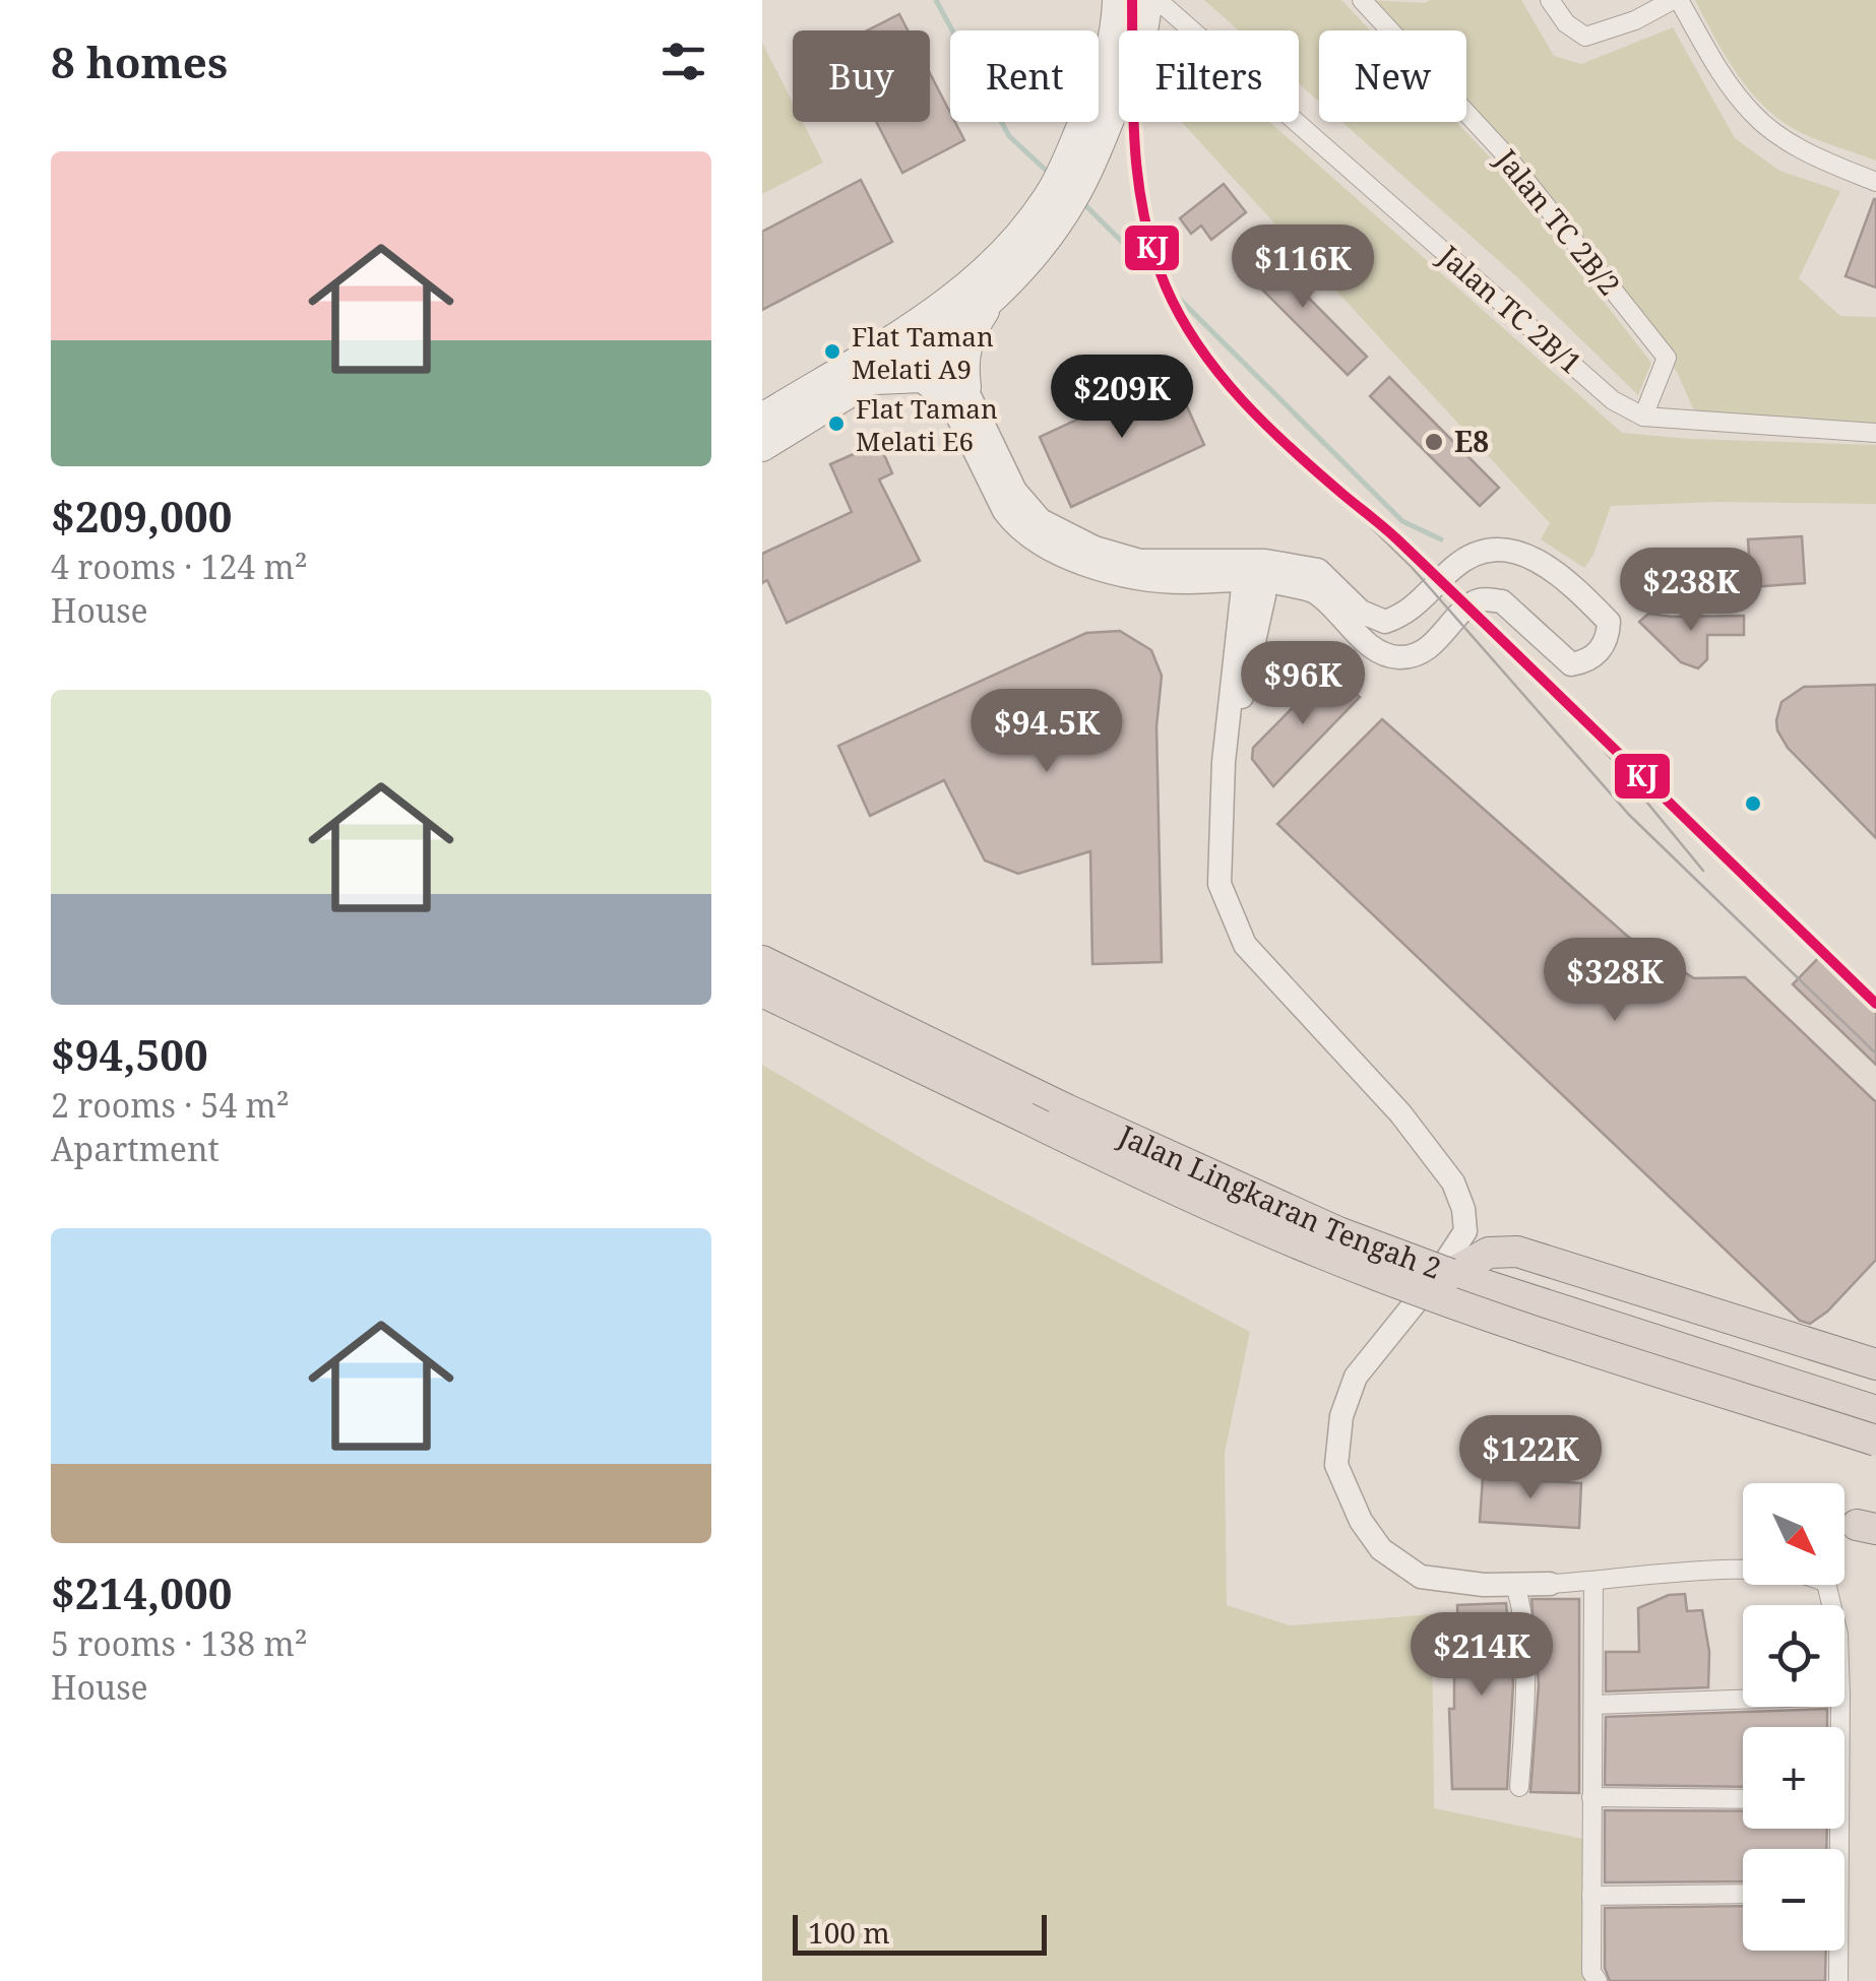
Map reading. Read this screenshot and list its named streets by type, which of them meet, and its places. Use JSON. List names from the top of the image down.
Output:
{
  "streets": {
    "highway": ["Jalan Lingkaran Tengah 2"],
    "street": ["Jalan TC 2B/2", "Jalan TC 2B/1"]
  },
  "crossings": [
    ["Jalan TC 2B/2", "Jalan TC 2B/1"]
  ],
  "places": ["Flat Taman Melati A9", "Flat Taman Melati E6", "E8"],
  "lines": ["transit line KJ"],
  "scale_bar": "100 m",
  "north": "bottom right",
  "page": {
    "heading": "8 homes",
    "chip": [
      "Buy",
      "Rent",
      "Filters",
      "New"
    ],
    "list": [
      {
        "name": "$209,000",
        "note": "4 rooms · 124 m² · House"
      },
      {
        "name": "$94,500",
        "note": "2 rooms · 54 m² · Apartment"
      },
      {
        "name": "$214,000",
        "note": "5 rooms · 138 m² · House"
      }
    ],
    "price": [
      "$116K",
      "$209K",
      "$238K",
      "$96K",
      "$94.5K",
      "$328K",
      "$122K",
      "$214K"
    ],
    "map_buttons": ["+", "−"],
    "scale": "100 m"
  }
}
